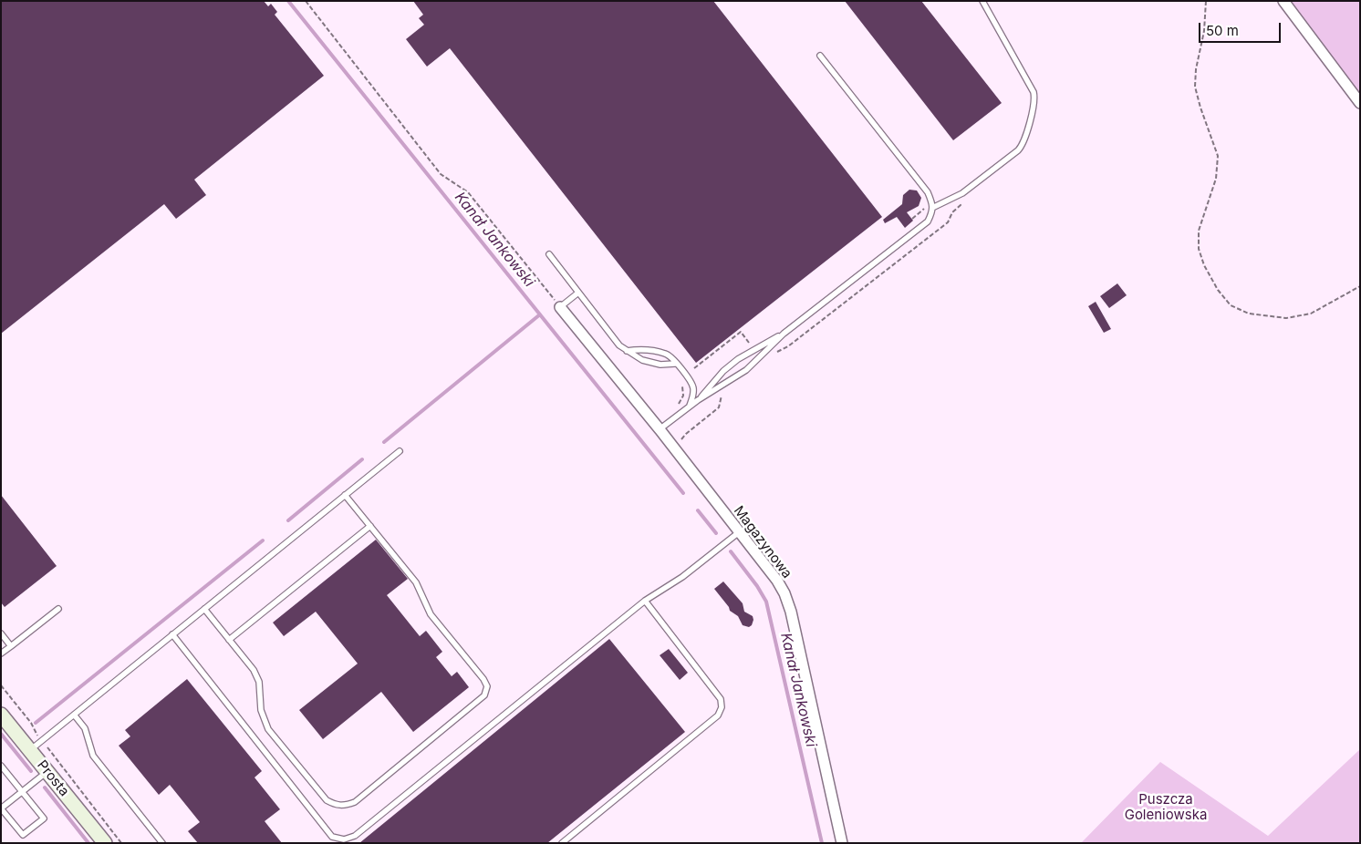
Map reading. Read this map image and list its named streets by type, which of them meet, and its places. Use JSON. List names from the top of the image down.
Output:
{
  "streets": {
    "street": ["Magazynowa", "Prosta"]
  },
  "water": ["Kanał Jankowski"],
  "parks": ["Puszcza Goleniowska"],
  "scale_bar": "50 m"
}
